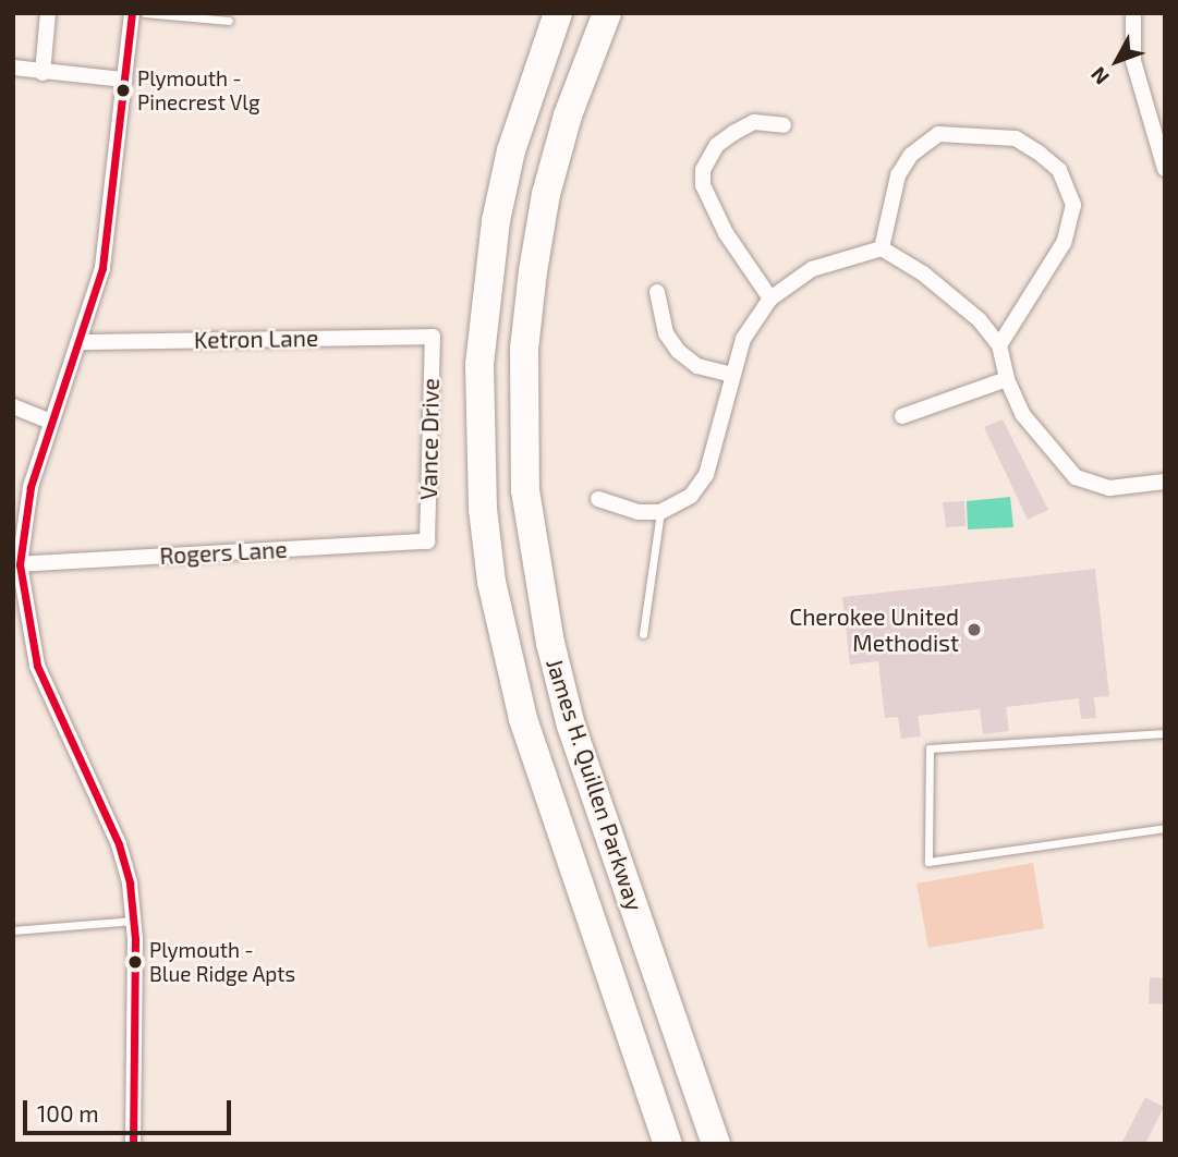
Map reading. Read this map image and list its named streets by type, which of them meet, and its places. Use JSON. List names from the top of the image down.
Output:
{
  "streets": {
    "highway": ["James H. Quillen Parkway"],
    "street": ["Ketron Lane", "Vance Drive", "Rogers Lane"]
  },
  "crossings": [
    ["Ketron Lane", "Vance Drive"],
    ["Vance Drive", "Rogers Lane"]
  ],
  "places": ["Plymouth - Pinecrest Vlg", "Cherokee United Methodist", "Plymouth - Blue Ridge Apts"],
  "scale_bar": "100 m",
  "north": "bottom left"
}
